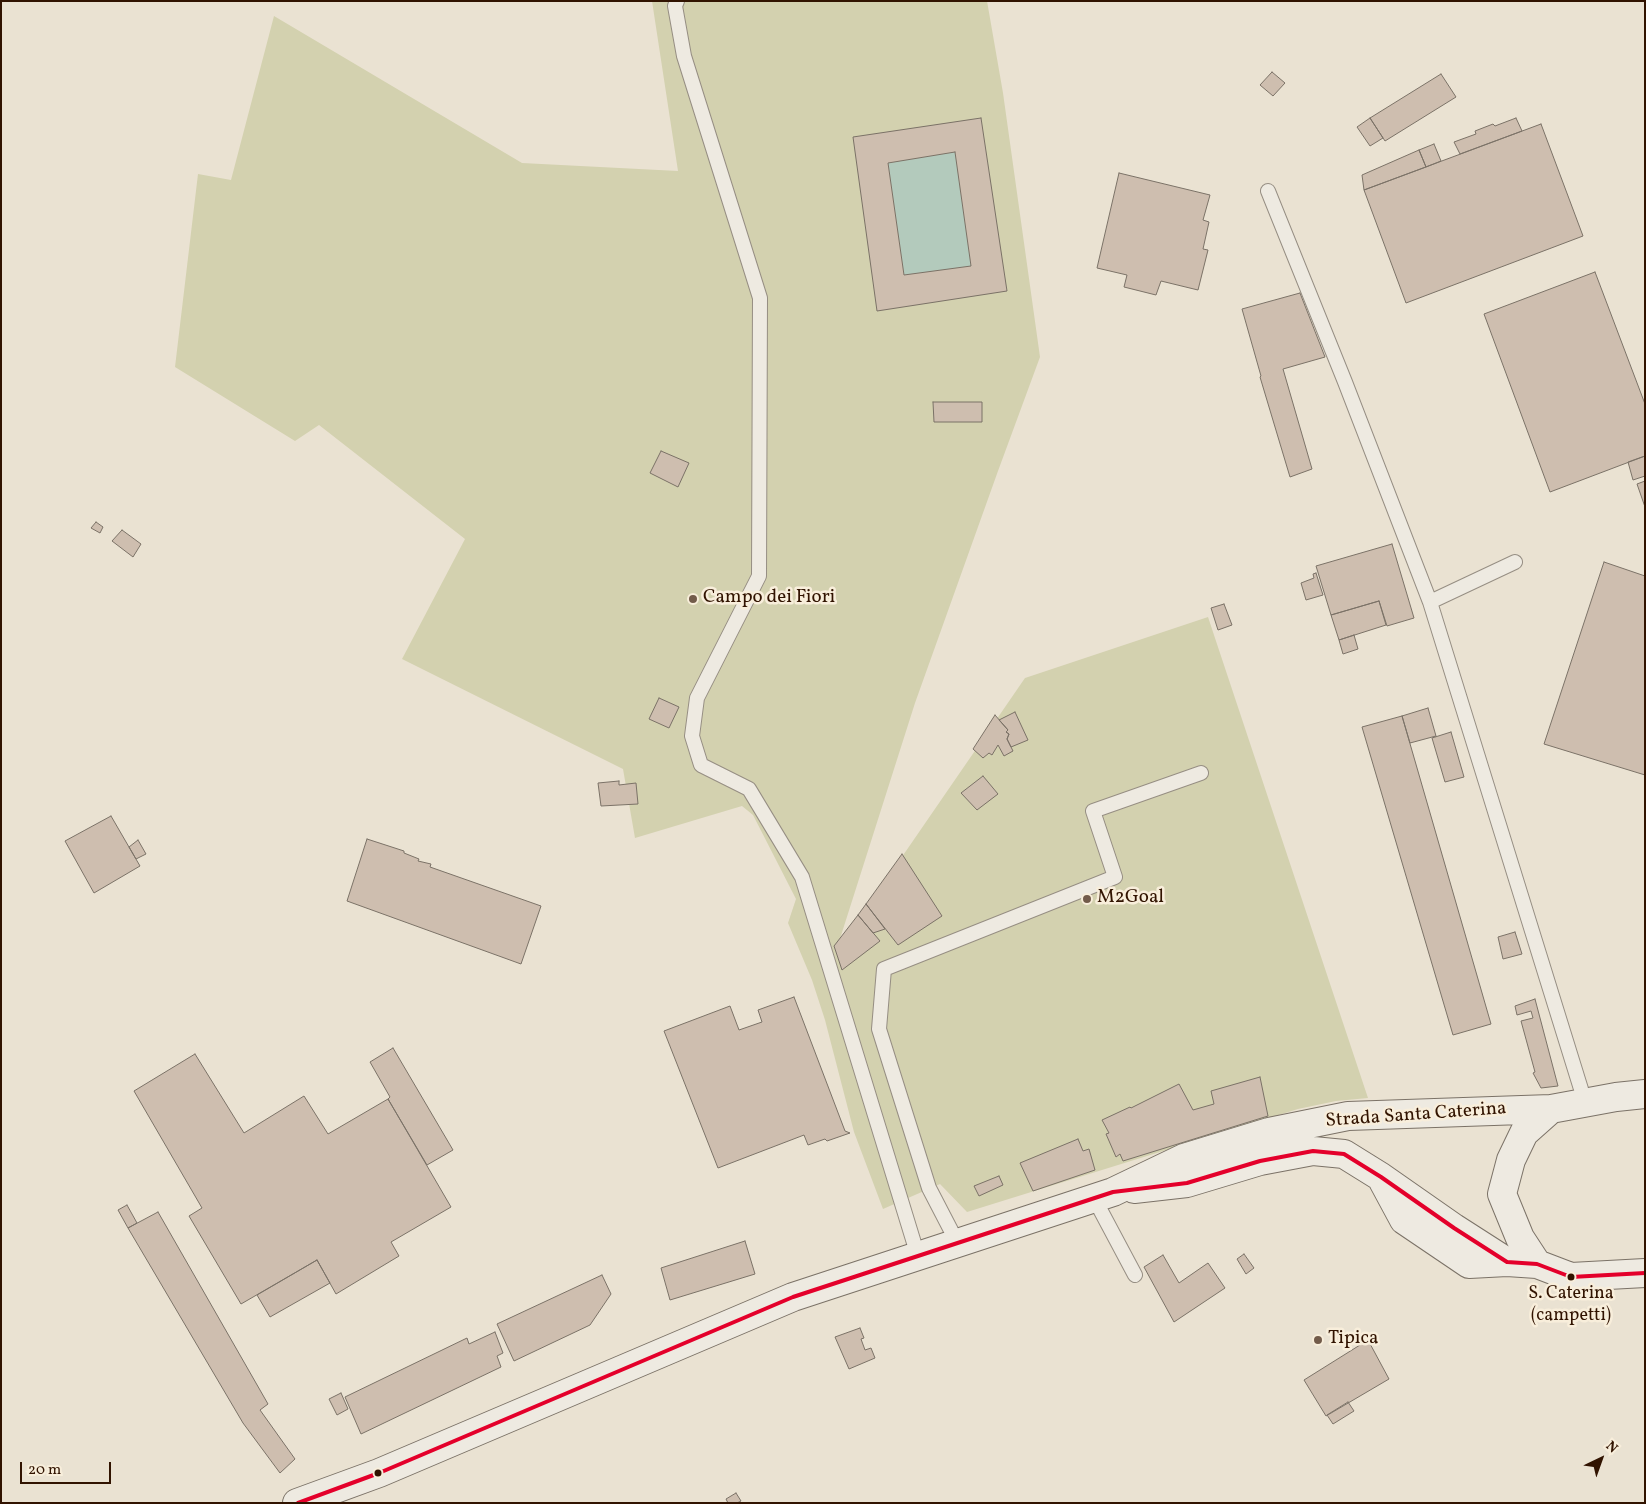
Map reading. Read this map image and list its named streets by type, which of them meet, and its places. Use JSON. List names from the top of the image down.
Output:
{
  "streets": {
    "street": ["Strada Santa Caterina"]
  },
  "places": [
    "Campo dei Fiori",
    "M2Goal",
    "S. Caterina (campetti)",
    "Tipica"
  ],
  "lines": ["transit line 20"],
  "scale_bar": "20 m",
  "north": "top right"
}
